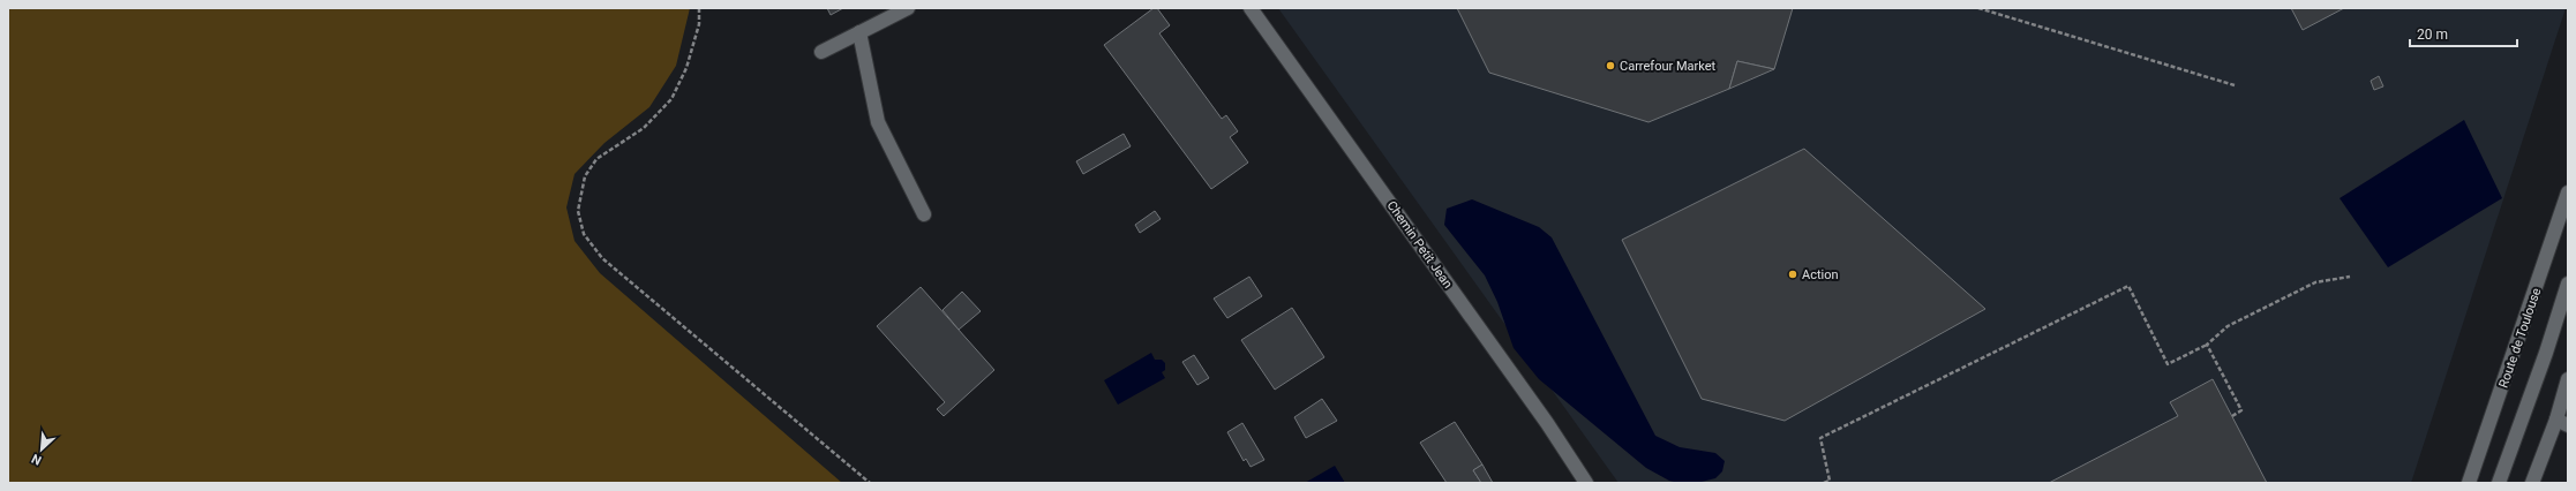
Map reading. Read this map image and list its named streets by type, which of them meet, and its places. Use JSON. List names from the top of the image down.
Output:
{
  "streets": {
    "street": ["Chemin Petit Jean", "Route de Toulouse"]
  },
  "places": ["Carrefour Market", "Action"],
  "scale_bar": "20 m",
  "north": "bottom left"
}
